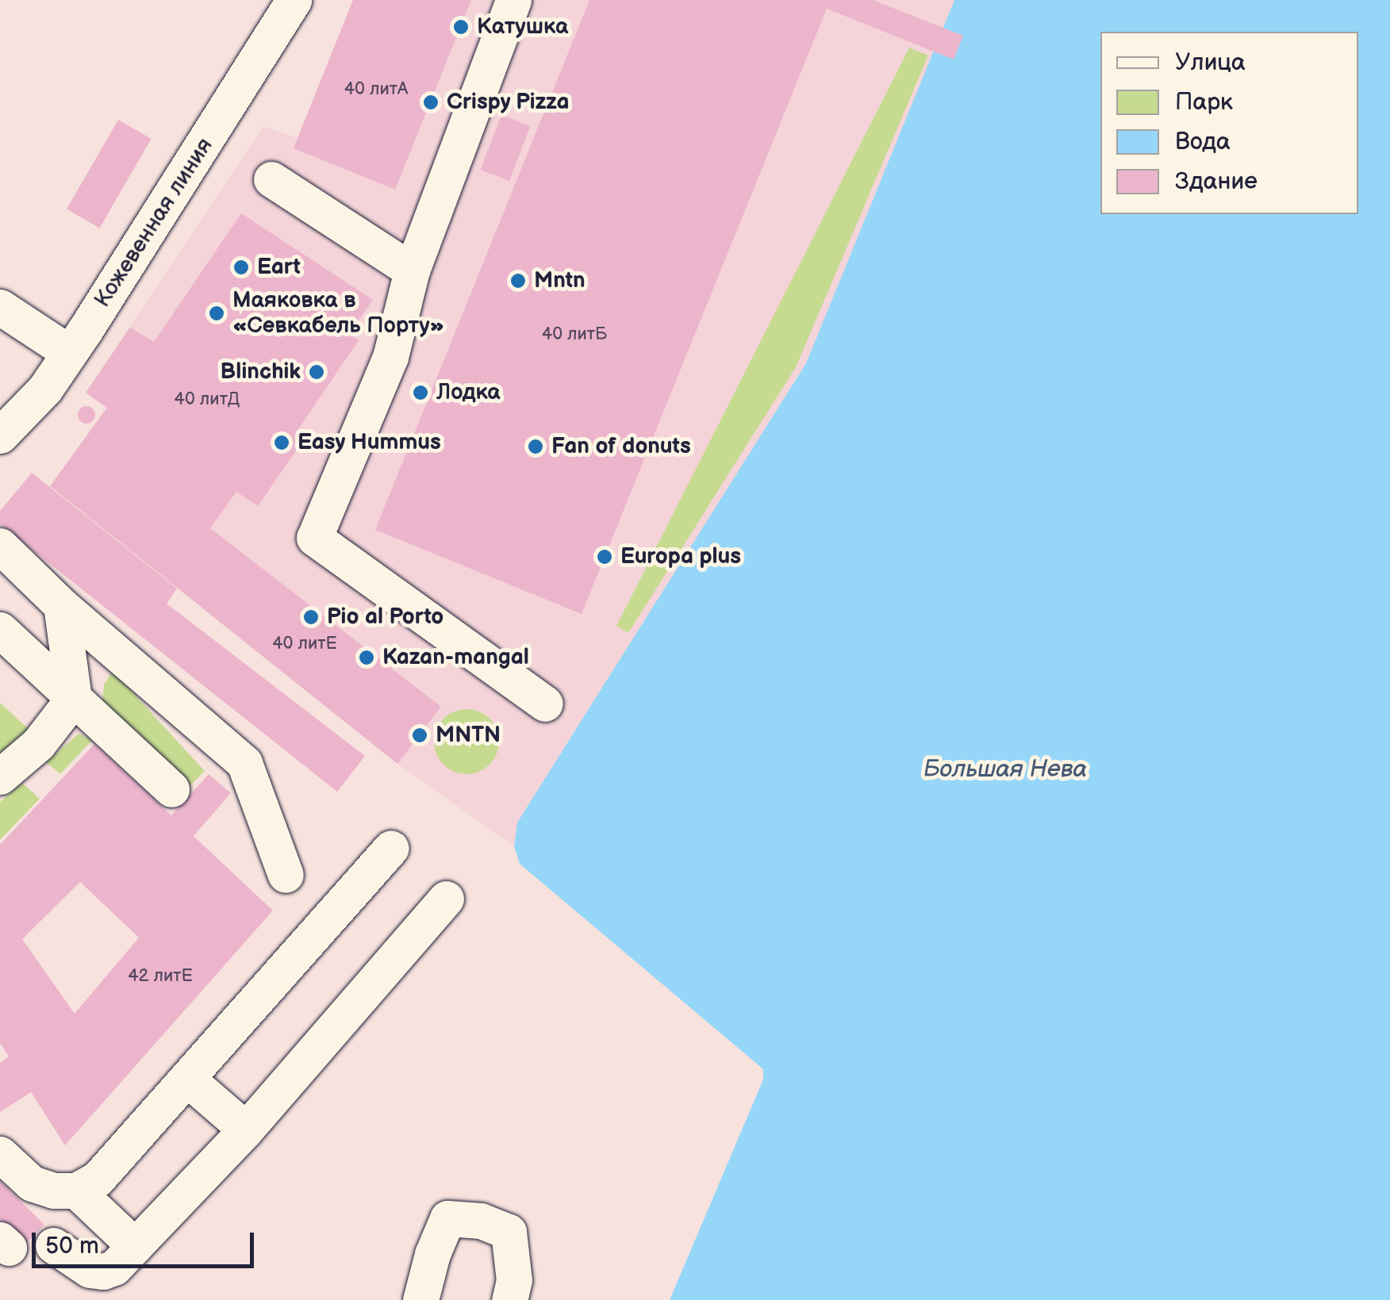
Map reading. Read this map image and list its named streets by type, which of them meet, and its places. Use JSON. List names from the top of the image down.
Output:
{
  "streets": {
    "street": ["Кожевенная линия"]
  },
  "water": ["Большая Нева"],
  "places": [
    "Катушка",
    "Crispy Pizza",
    "Eart",
    "Mntn",
    "Маяковка в «Севкабель Порту»",
    "Blinchik",
    "Лодка",
    "Easy Hummus",
    "Fan of donuts",
    "Europa plus",
    "Pio al Porto",
    "Kazan-mangal",
    "MNTN"
  ],
  "house_numbers": [
    "40 литА",
    "40 литБ",
    "40 литД",
    "40 литЕ",
    "42 литЕ"
  ],
  "legend": [
    "Улица",
    "Парк",
    "Вода",
    "Здание"
  ],
  "scale_bar": "50 m"
}
